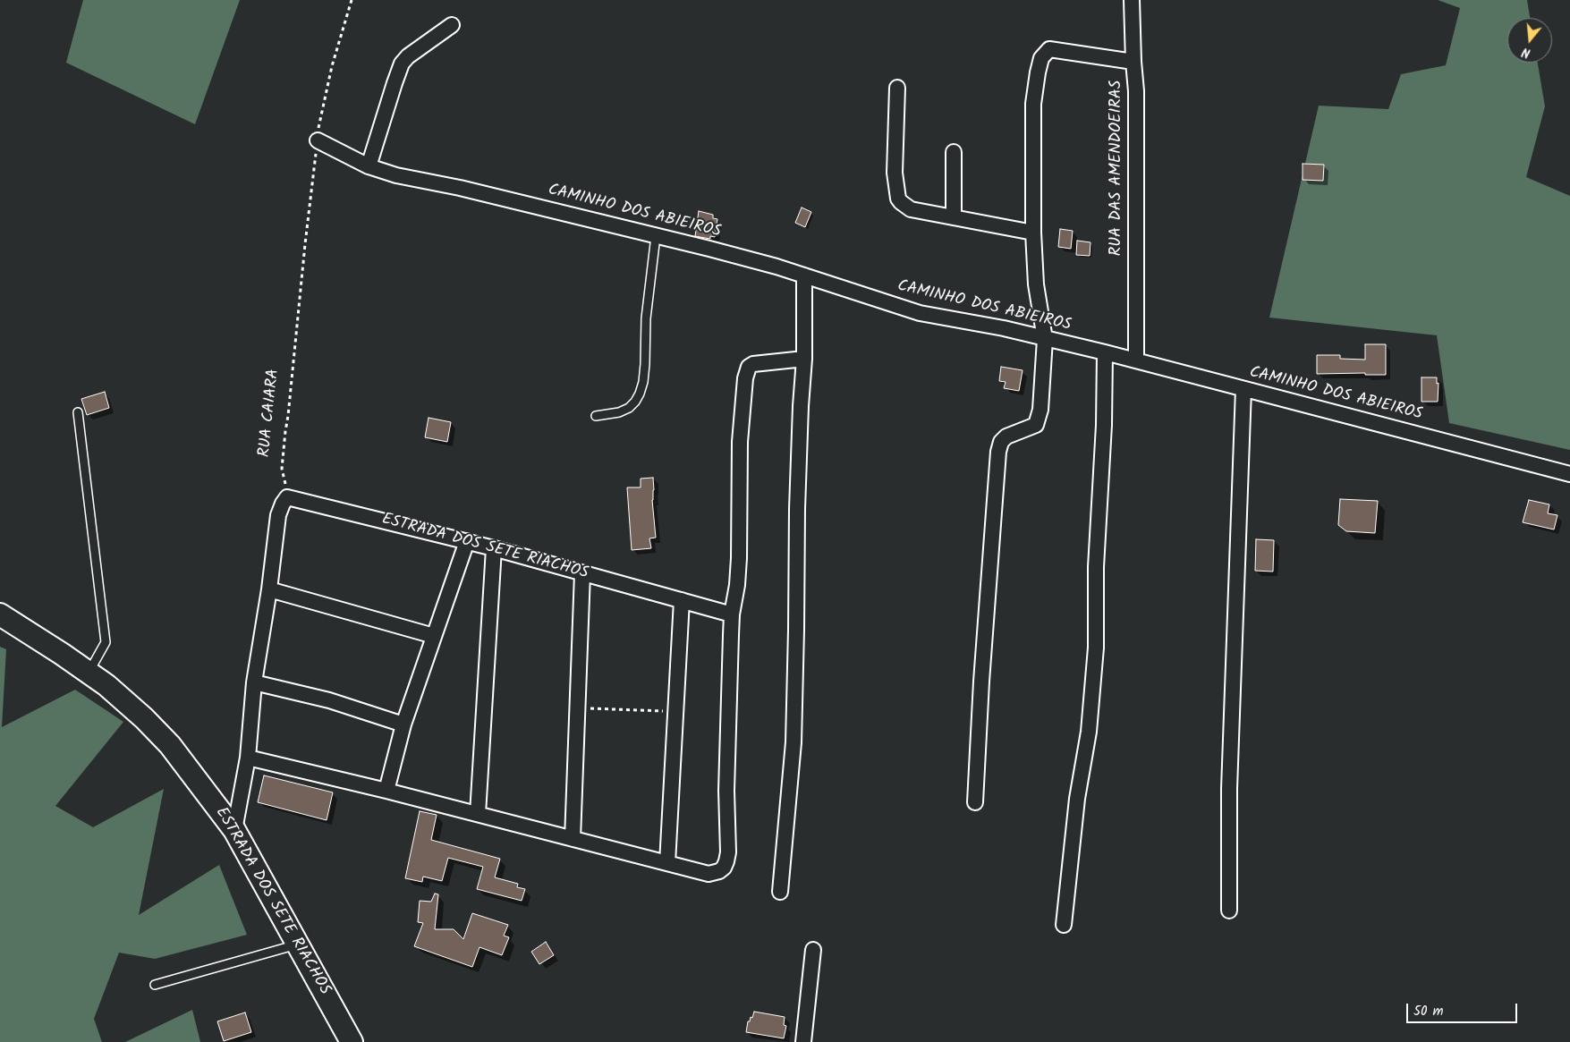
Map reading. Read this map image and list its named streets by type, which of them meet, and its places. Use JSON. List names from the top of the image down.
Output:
{
  "streets": {
    "street": ["RUA DAS AMENDOEIRAS", "CAMINHO DOS ABIEIROS", "ESTRADA DOS SETE RIACHOS"],
    "path": ["RUA CAIARA"]
  },
  "crossings": [
    ["RUA DAS AMENDOEIRAS", "CAMINHO DOS ABIEIROS"],
    ["CAMINHO DOS ABIEIROS", "RUA CAIARA"],
    ["RUA CAIARA", "ESTRADA DOS SETE RIACHOS"]
  ],
  "scale_bar": "50 m",
  "north": "bottom"
}
